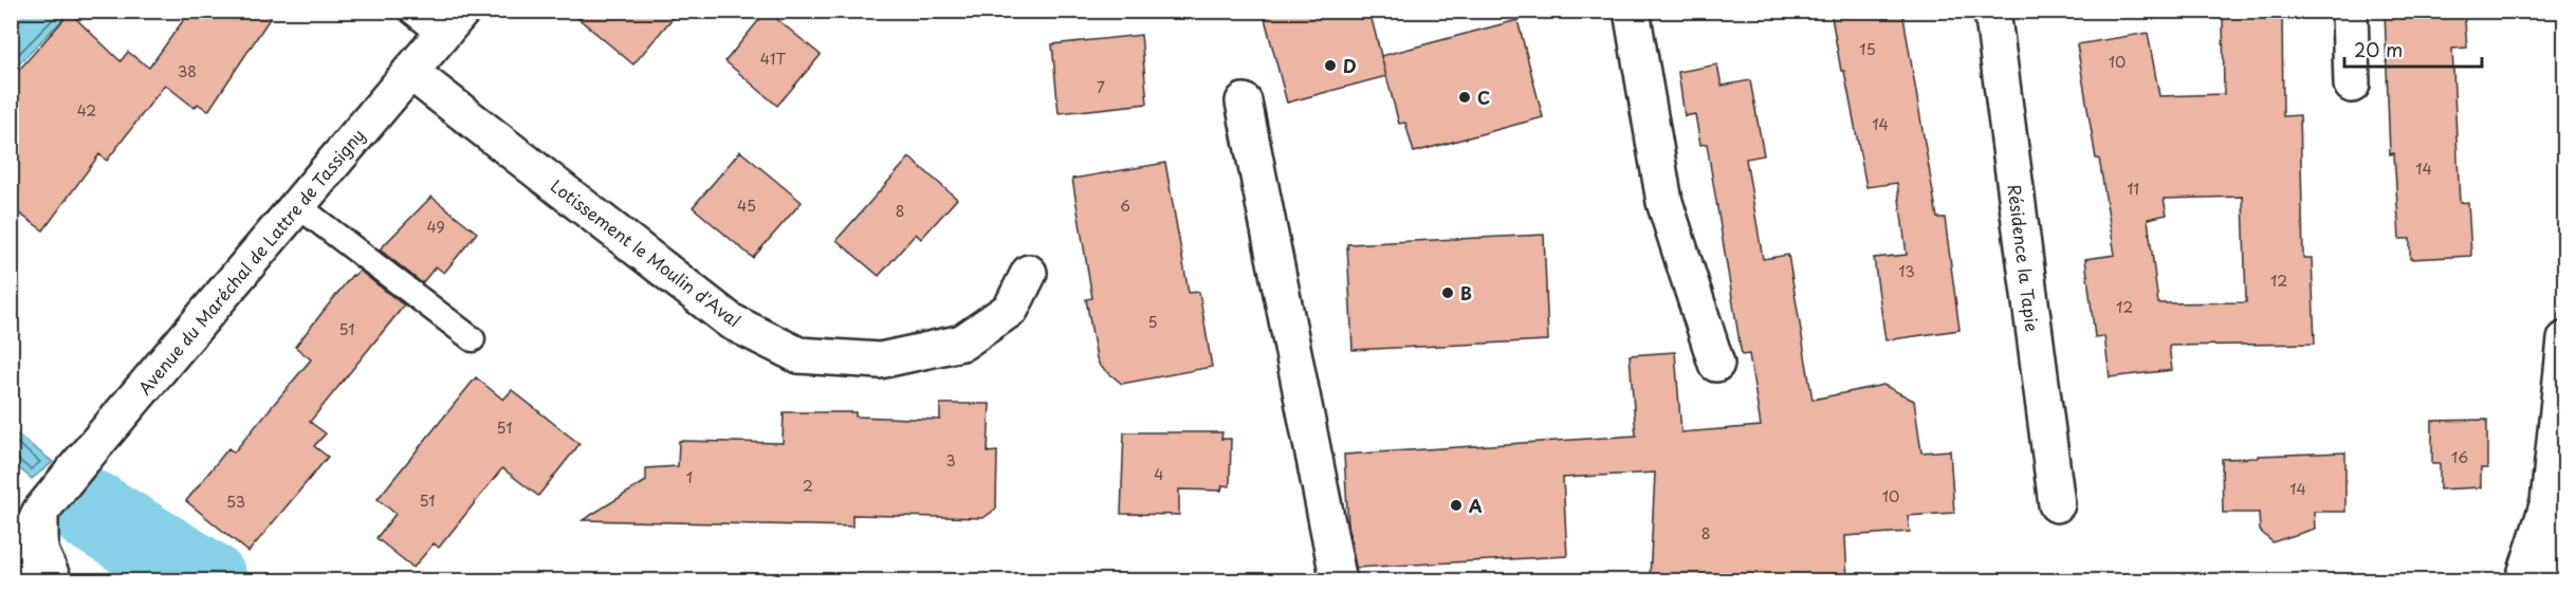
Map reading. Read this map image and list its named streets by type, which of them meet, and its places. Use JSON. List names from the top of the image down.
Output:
{
  "streets": {
    "street": ["Lotissement le Moulin d'Aval", "Résidence la Tapie", "Avenue du Maréchal de Lattre de Tassigny"]
  },
  "crossings": [
    ["Lotissement le Moulin d'Aval", "Avenue du Maréchal de Lattre de Tassigny"]
  ],
  "places": [
    "D",
    "C",
    "B",
    "A"
  ],
  "house_numbers": [
    "15",
    "41T",
    "10",
    "38",
    "7",
    "42",
    "14",
    "14",
    "11",
    "45",
    "6",
    "8",
    "49",
    "13",
    "12",
    "12",
    "5",
    "51",
    "51",
    "16",
    "3",
    "4",
    "1",
    "2",
    "14",
    "10",
    "51",
    "53",
    "8"
  ],
  "scale_bar": "20 m"
}
